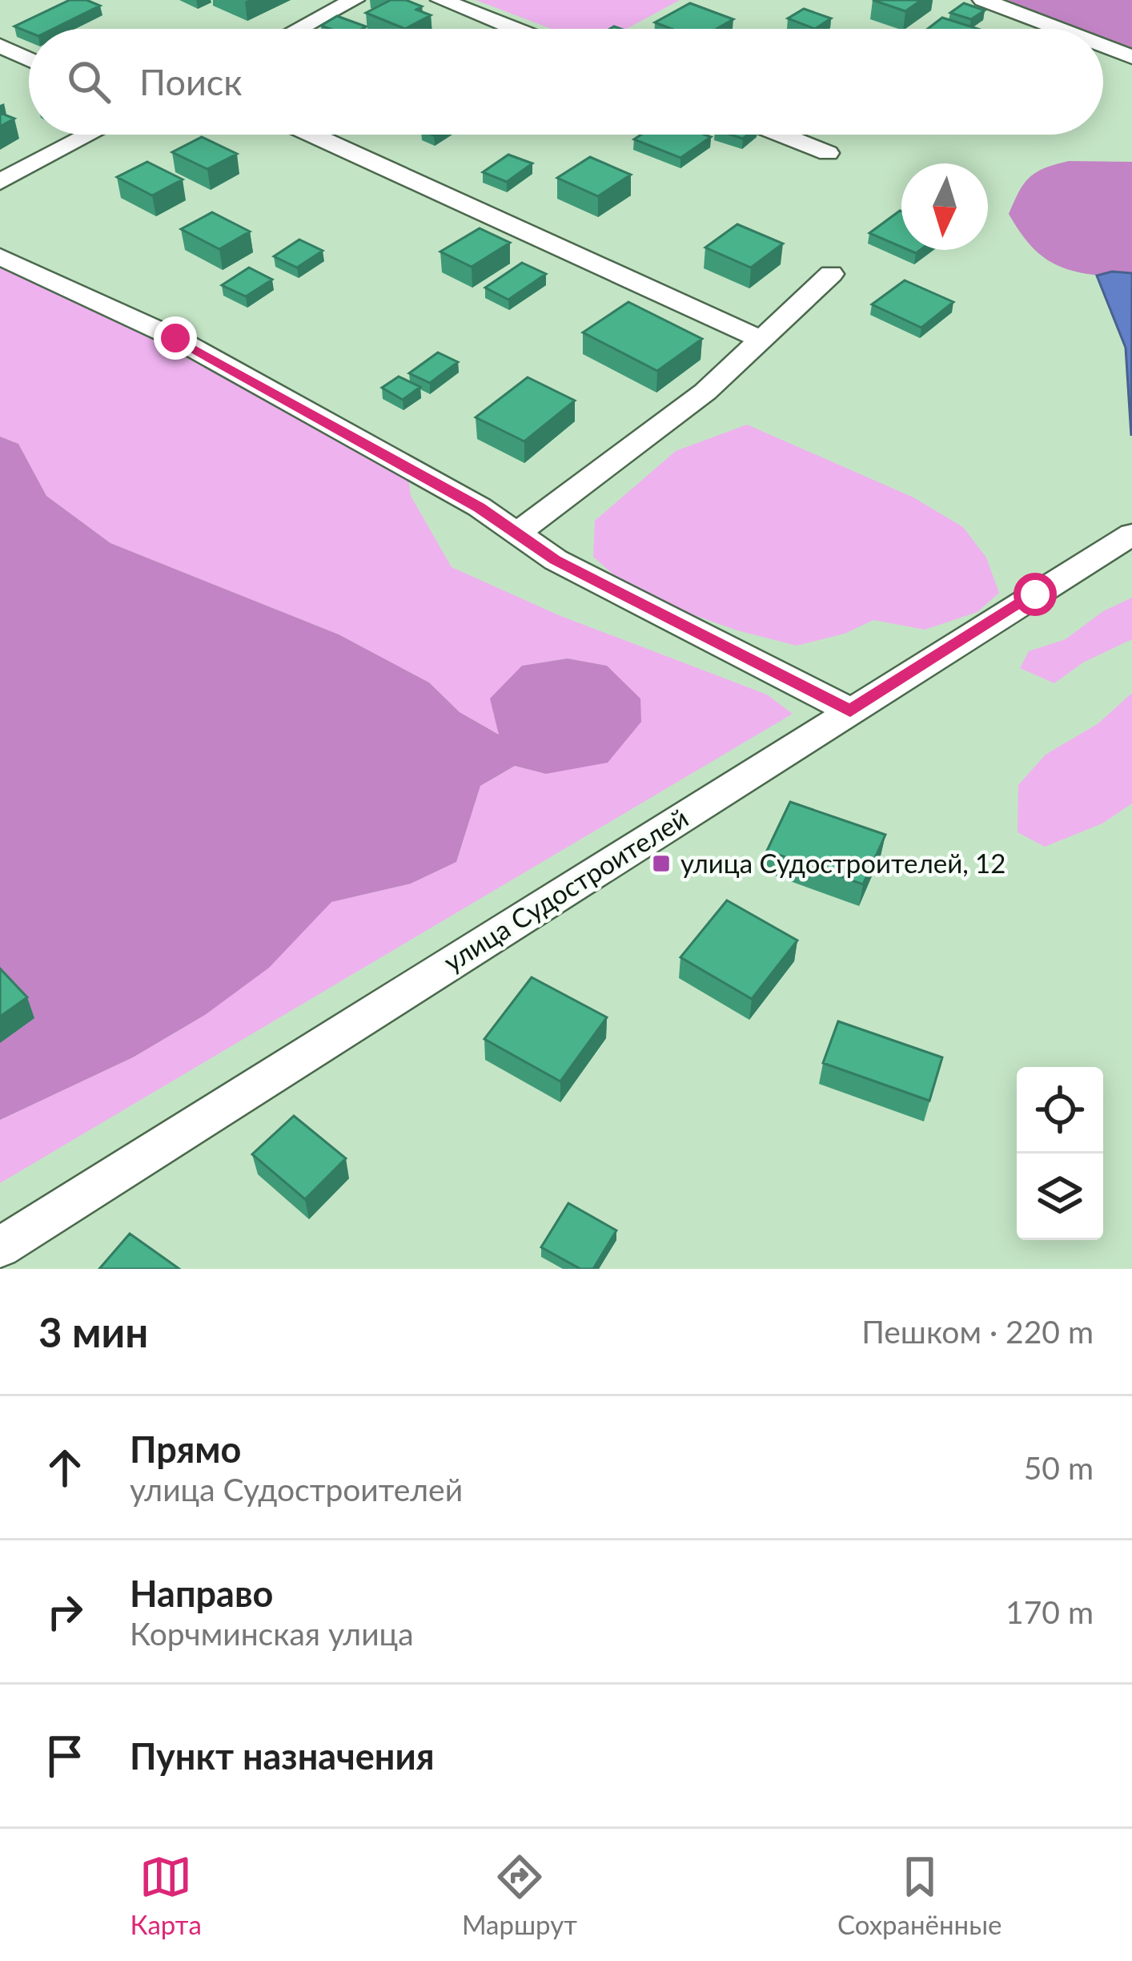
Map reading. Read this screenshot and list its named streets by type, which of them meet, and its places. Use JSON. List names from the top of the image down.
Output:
{
  "streets": {
    "street": ["улица Судостроителей"]
  },
  "places": {
    "transit": ["улица Судостроителей, 12"]
  },
  "north": "bottom",
  "page": {
    "search": "Поиск",
    "heading": ["3 мин", "Пешком · 220 m"],
    "list": [
      ["Прямо", "улица Судостроителей", "50 m"],
      ["Направо", "Корчминская улица", "170 m"],
      "Пункт назначения"
    ],
    "nav": ["Карта", "Маршрут", "Сохранённые"]
  }
}
